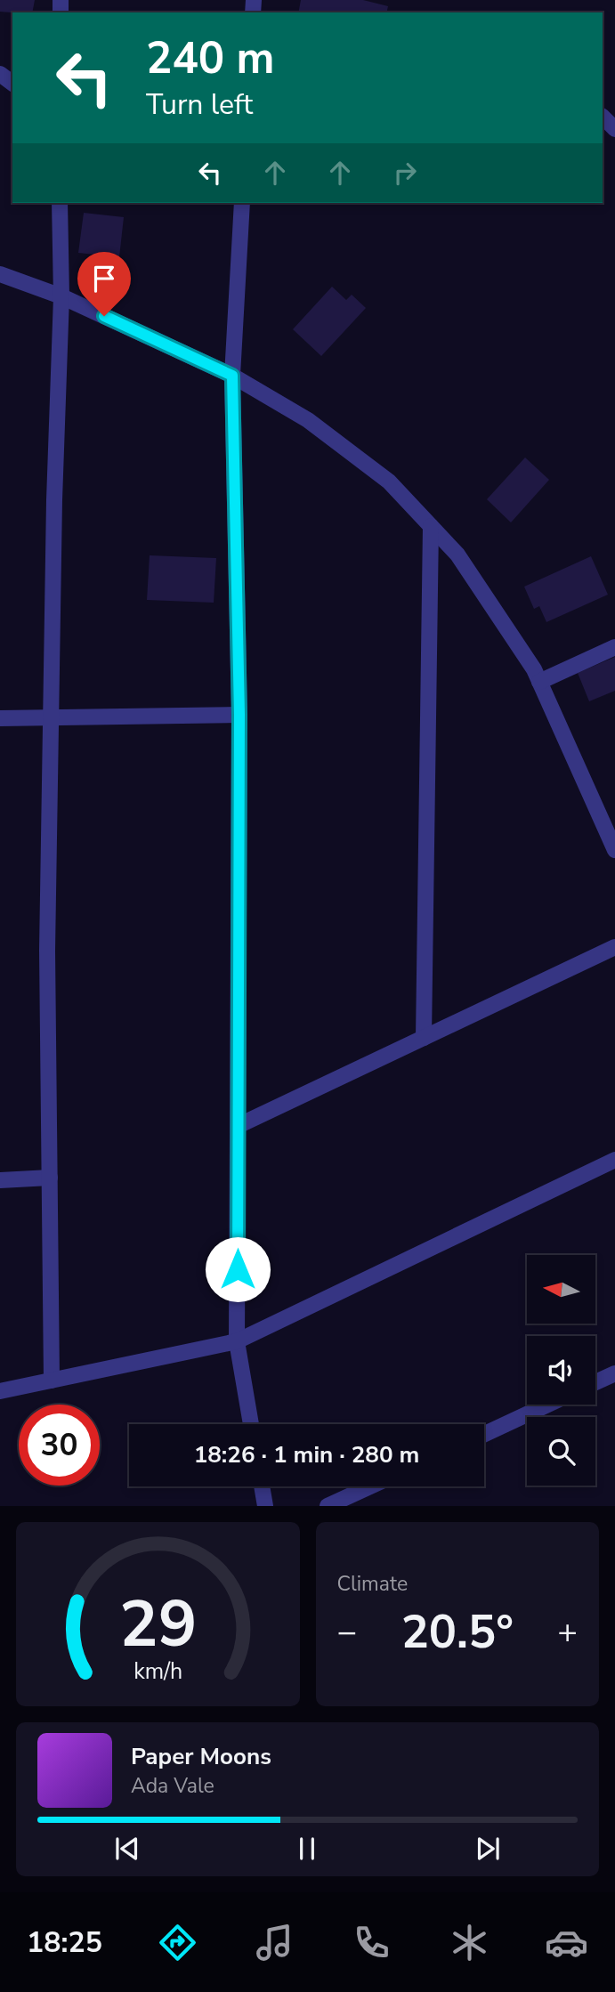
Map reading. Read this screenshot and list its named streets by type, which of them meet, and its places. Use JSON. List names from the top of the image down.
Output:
{
  "north": "left",
  "page": {
    "turn": ["240 m", "Turn left"],
    "limit": "30",
    "trip": "18:26 · 1 min · 280 m",
    "tile": "Climate",
    "heat": ["−", "20.5°", "+"],
    "song": ["Paper Moons", "Ada Vale"],
    "tabs": "18:25",
    "gauge": ["29", "km/h"]
  }
}
